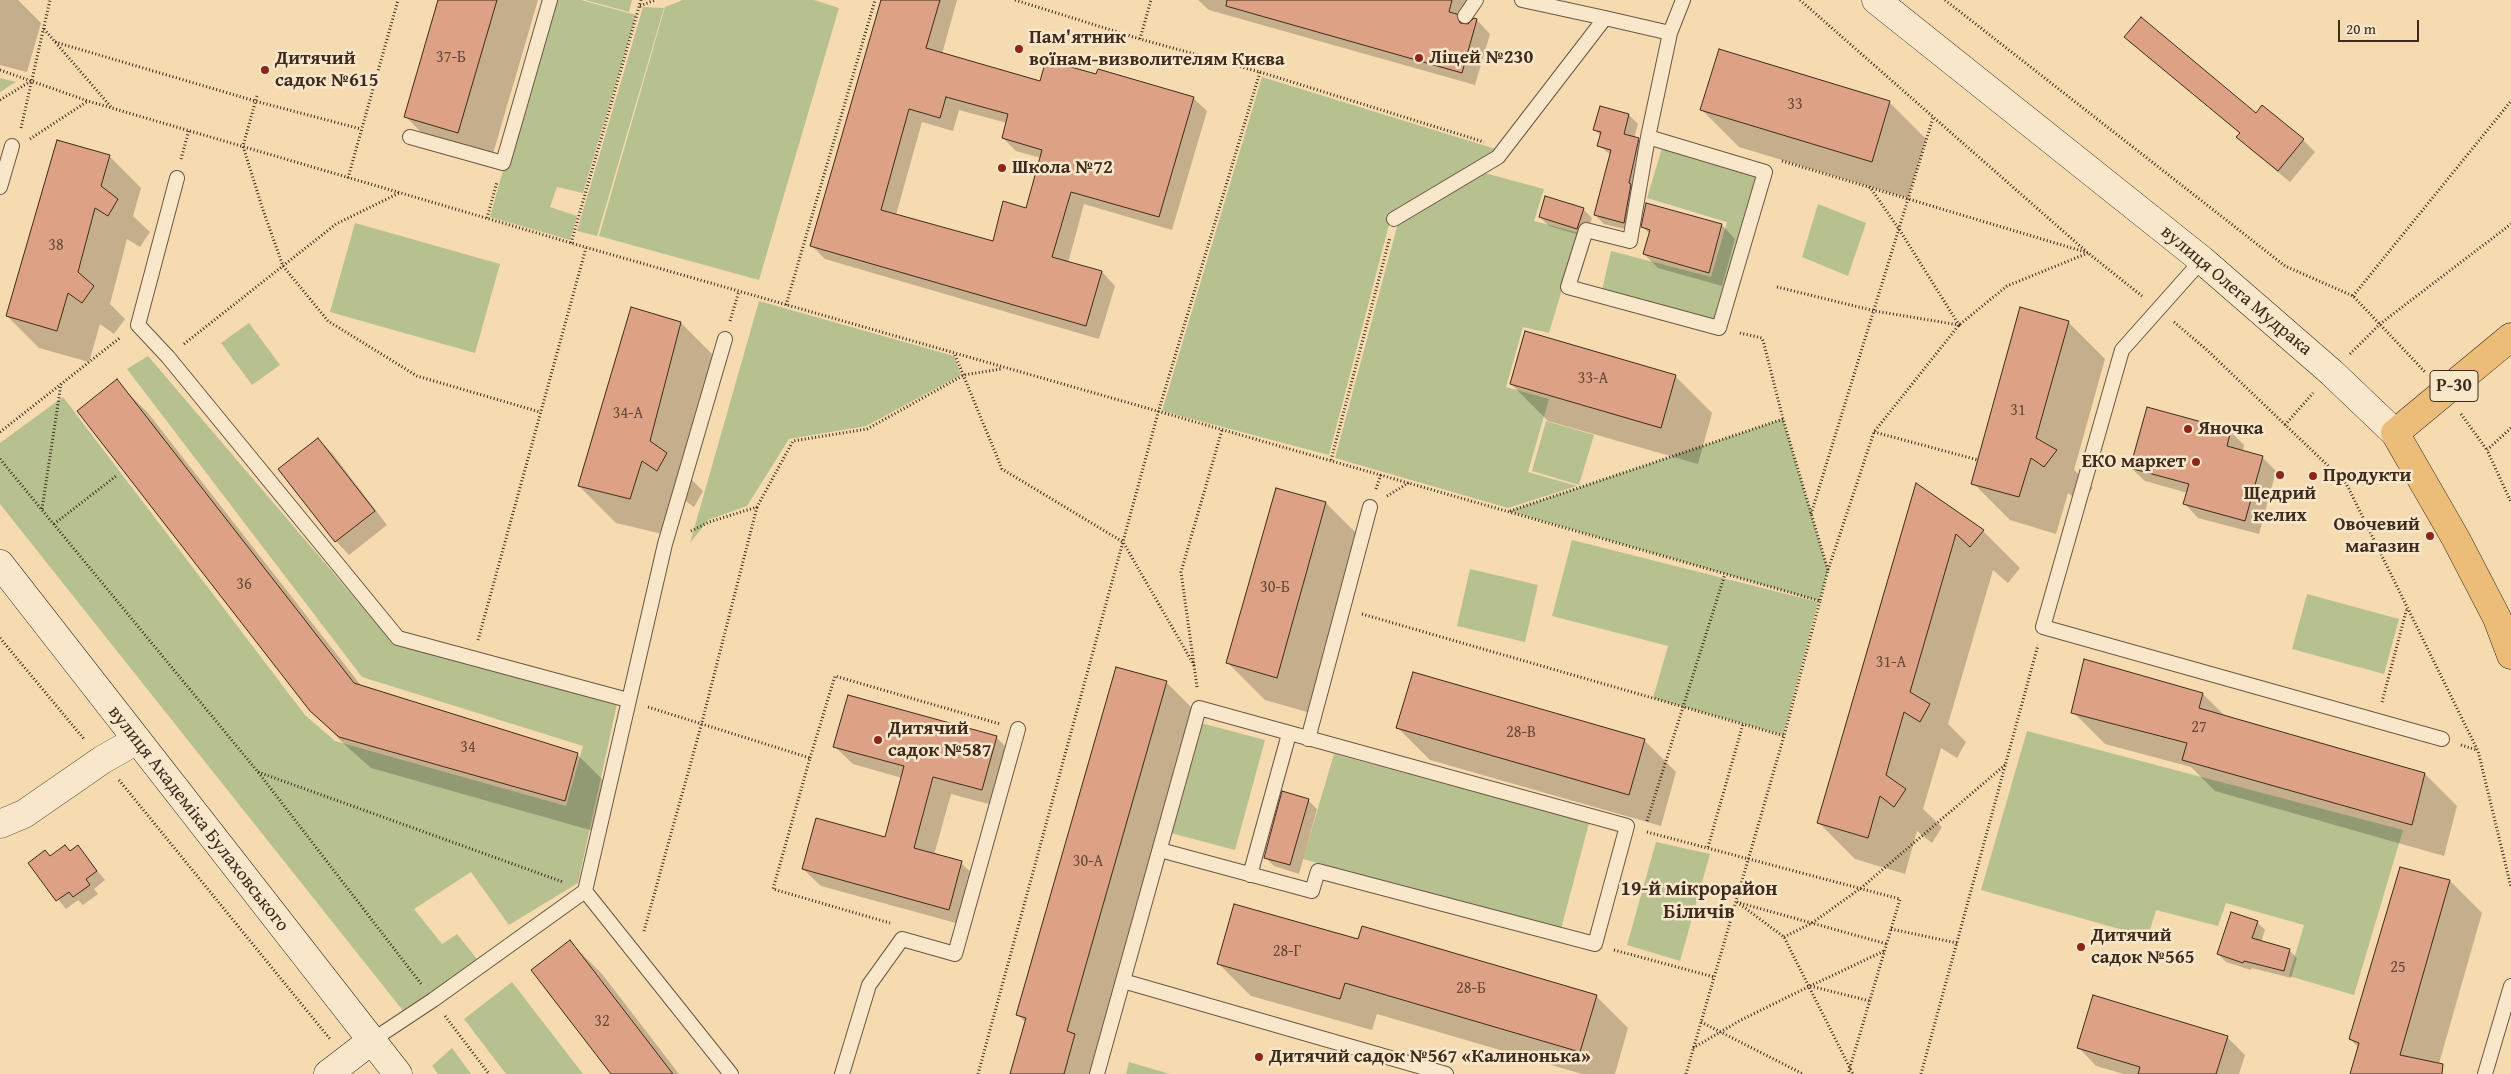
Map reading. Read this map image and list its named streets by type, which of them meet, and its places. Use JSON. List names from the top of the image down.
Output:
{
  "streets": {
    "main road": ["вулиця Олега Мудрака", "Р-30"],
    "street": ["вулиця Академіка Булаховського"]
  },
  "crossings": [
    ["вулиця Олега Мудрака", "Р-30"]
  ],
  "districts": ["19-й мікрорайон Біличів"],
  "places": [
    "Пам'ятник воїнам-визволителям Києва",
    "Ліцей №230",
    "Дитячий садок №615",
    "Школа №72",
    "Яночка",
    "ЕКО маркет",
    "Щедрий келих",
    "Продукти",
    "Овочевий магазин",
    "Дитячий садок №587",
    "Дитячий садок №565",
    "Дитячий садок №567 «Калинонька»"
  ],
  "house_numbers": [
    "37-Б",
    "33",
    "38",
    "33-А",
    "31",
    "34-А",
    "36",
    "30-Б",
    "31-А",
    "27",
    "28-В",
    "34",
    "30-А",
    "28-Г",
    "25",
    "28-Б",
    "32"
  ],
  "scale_bar": "20 m"
}
